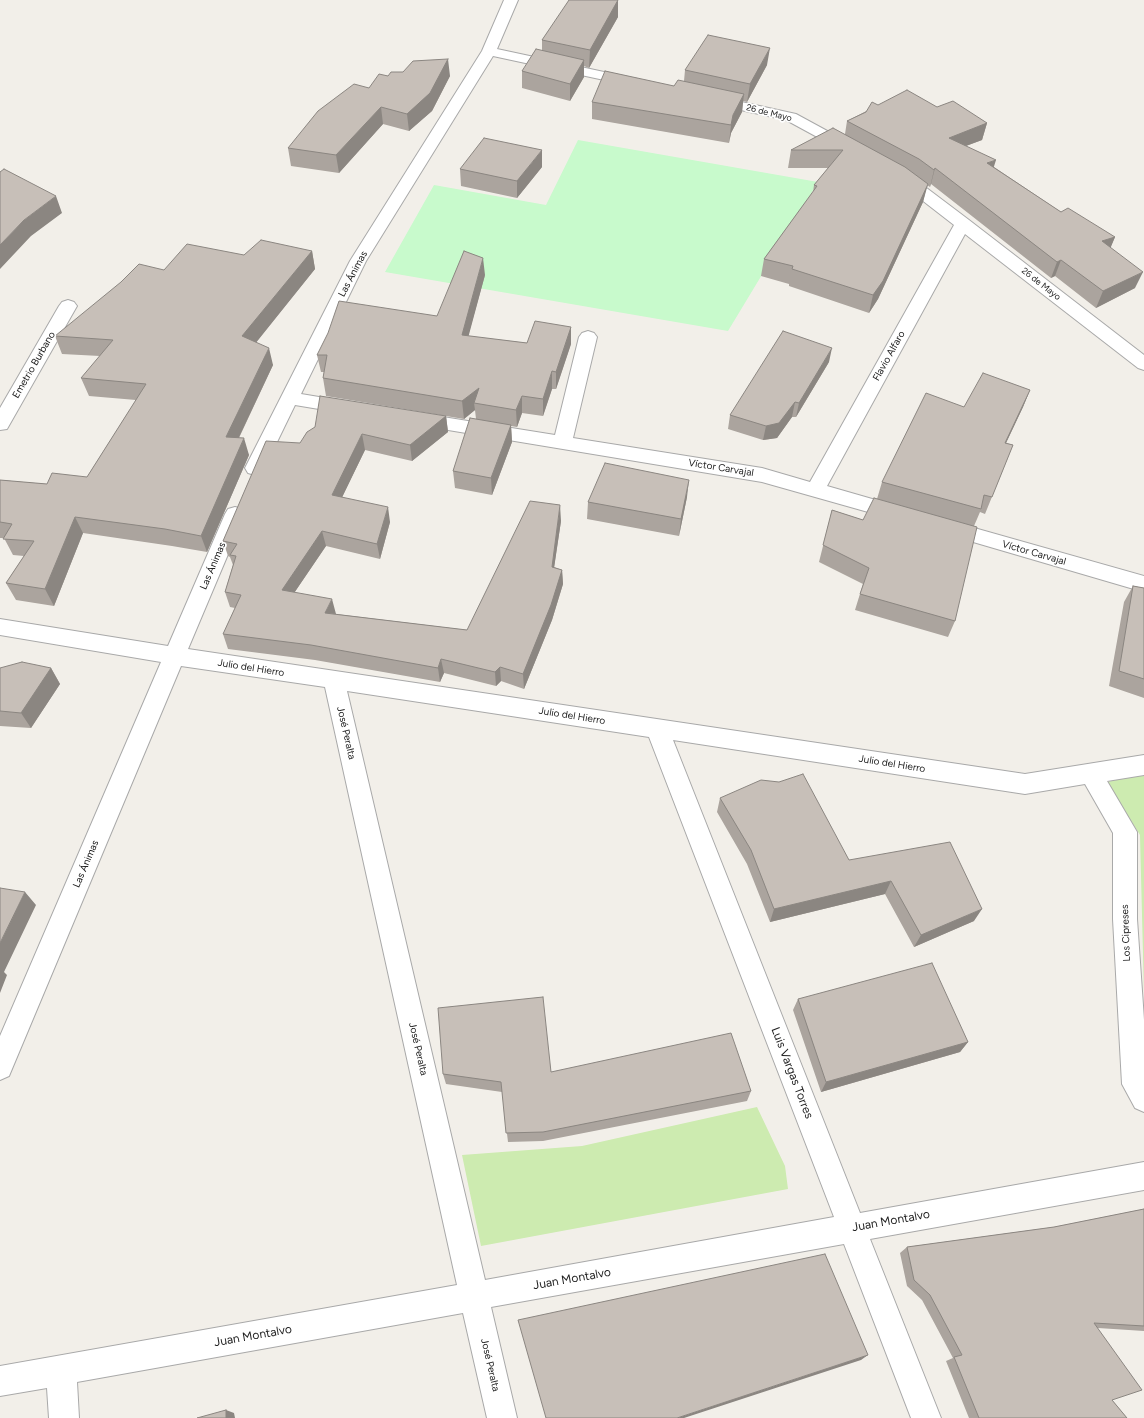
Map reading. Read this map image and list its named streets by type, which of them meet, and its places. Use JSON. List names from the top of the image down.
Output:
{
  "streets": {
    "street": [
      "26 de Mayo",
      "Las Ánimas",
      "Flavio Alfaro",
      "Emetrio Burbano",
      "Víctor Carvajal",
      "Julio del Hierro",
      "José Peralta",
      "Los Cipreses",
      "Luis Vargas Torres",
      "Juan Montalvo"
    ]
  },
  "crossings": [
    ["26 de Mayo", "Flavio Alfaro"],
    ["Las Ánimas", "Julio del Hierro"],
    ["Flavio Alfaro", "Víctor Carvajal"],
    ["Julio del Hierro", "José Peralta"],
    ["Julio del Hierro", "Los Cipreses"],
    ["Julio del Hierro", "Luis Vargas Torres"],
    ["José Peralta", "Juan Montalvo"],
    ["Luis Vargas Torres", "Juan Montalvo"]
  ]
}
